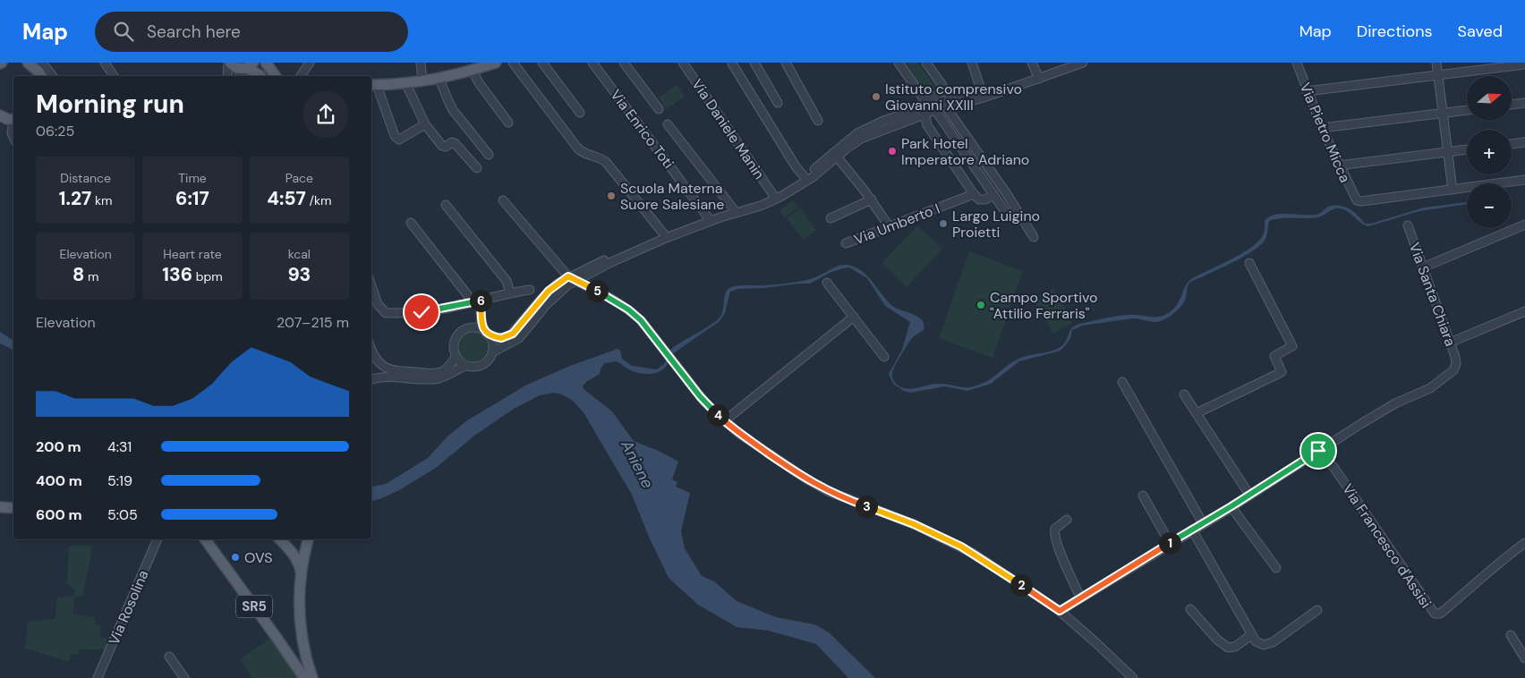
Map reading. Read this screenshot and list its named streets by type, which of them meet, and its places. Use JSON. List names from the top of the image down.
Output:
{
  "streets": {
    "main road": ["SR5"],
    "street": [
      "Via Enrico Toti",
      "Via Daniele Manin",
      "Via Pietro Micca",
      "Via Umberto I",
      "Via Santa Chiara",
      "Via Francesco d'Assisi",
      "Via Rosolina"
    ]
  },
  "crossings": [
    ["Via Santa Chiara", "Via Francesco d'Assisi"]
  ],
  "water": ["Aniene"],
  "places": [
    "Istituto comprensivo Giovanni XXIII",
    "Park Hotel Imperatore Adriano",
    "Scuola Materna Suore Salesiane",
    "Largo Luigino Proietti",
    "Campo Sportivo \"Attilio Ferraris\"",
    "OVS"
  ],
  "north": "right",
  "page": {
    "header": "Map",
    "search": "Search here",
    "nav": ["Map", "Directions", "Saved"],
    "map_buttons": ["+", "−"],
    "heading": ["Morning run", "06:25"],
    "stats": [
      ["Distance", "1.27 km"],
      ["Time", "6:17"],
      ["Pace", "4:57 /km"],
      ["Elevation", "8 m"],
      ["Heart rate", "136 bpm"],
      ["kcal", "93"]
    ],
    "pins": [
      "5",
      "6",
      "4",
      "3",
      "1",
      "2"
    ],
    "chart": ["Elevation", "207–215 m"],
    "list": [
      {
        "name": "200 m",
        "note": "4:31"
      },
      {
        "name": "400 m",
        "note": "5:19"
      },
      {
        "name": "600 m",
        "note": "5:05"
      }
    ]
  }
}
